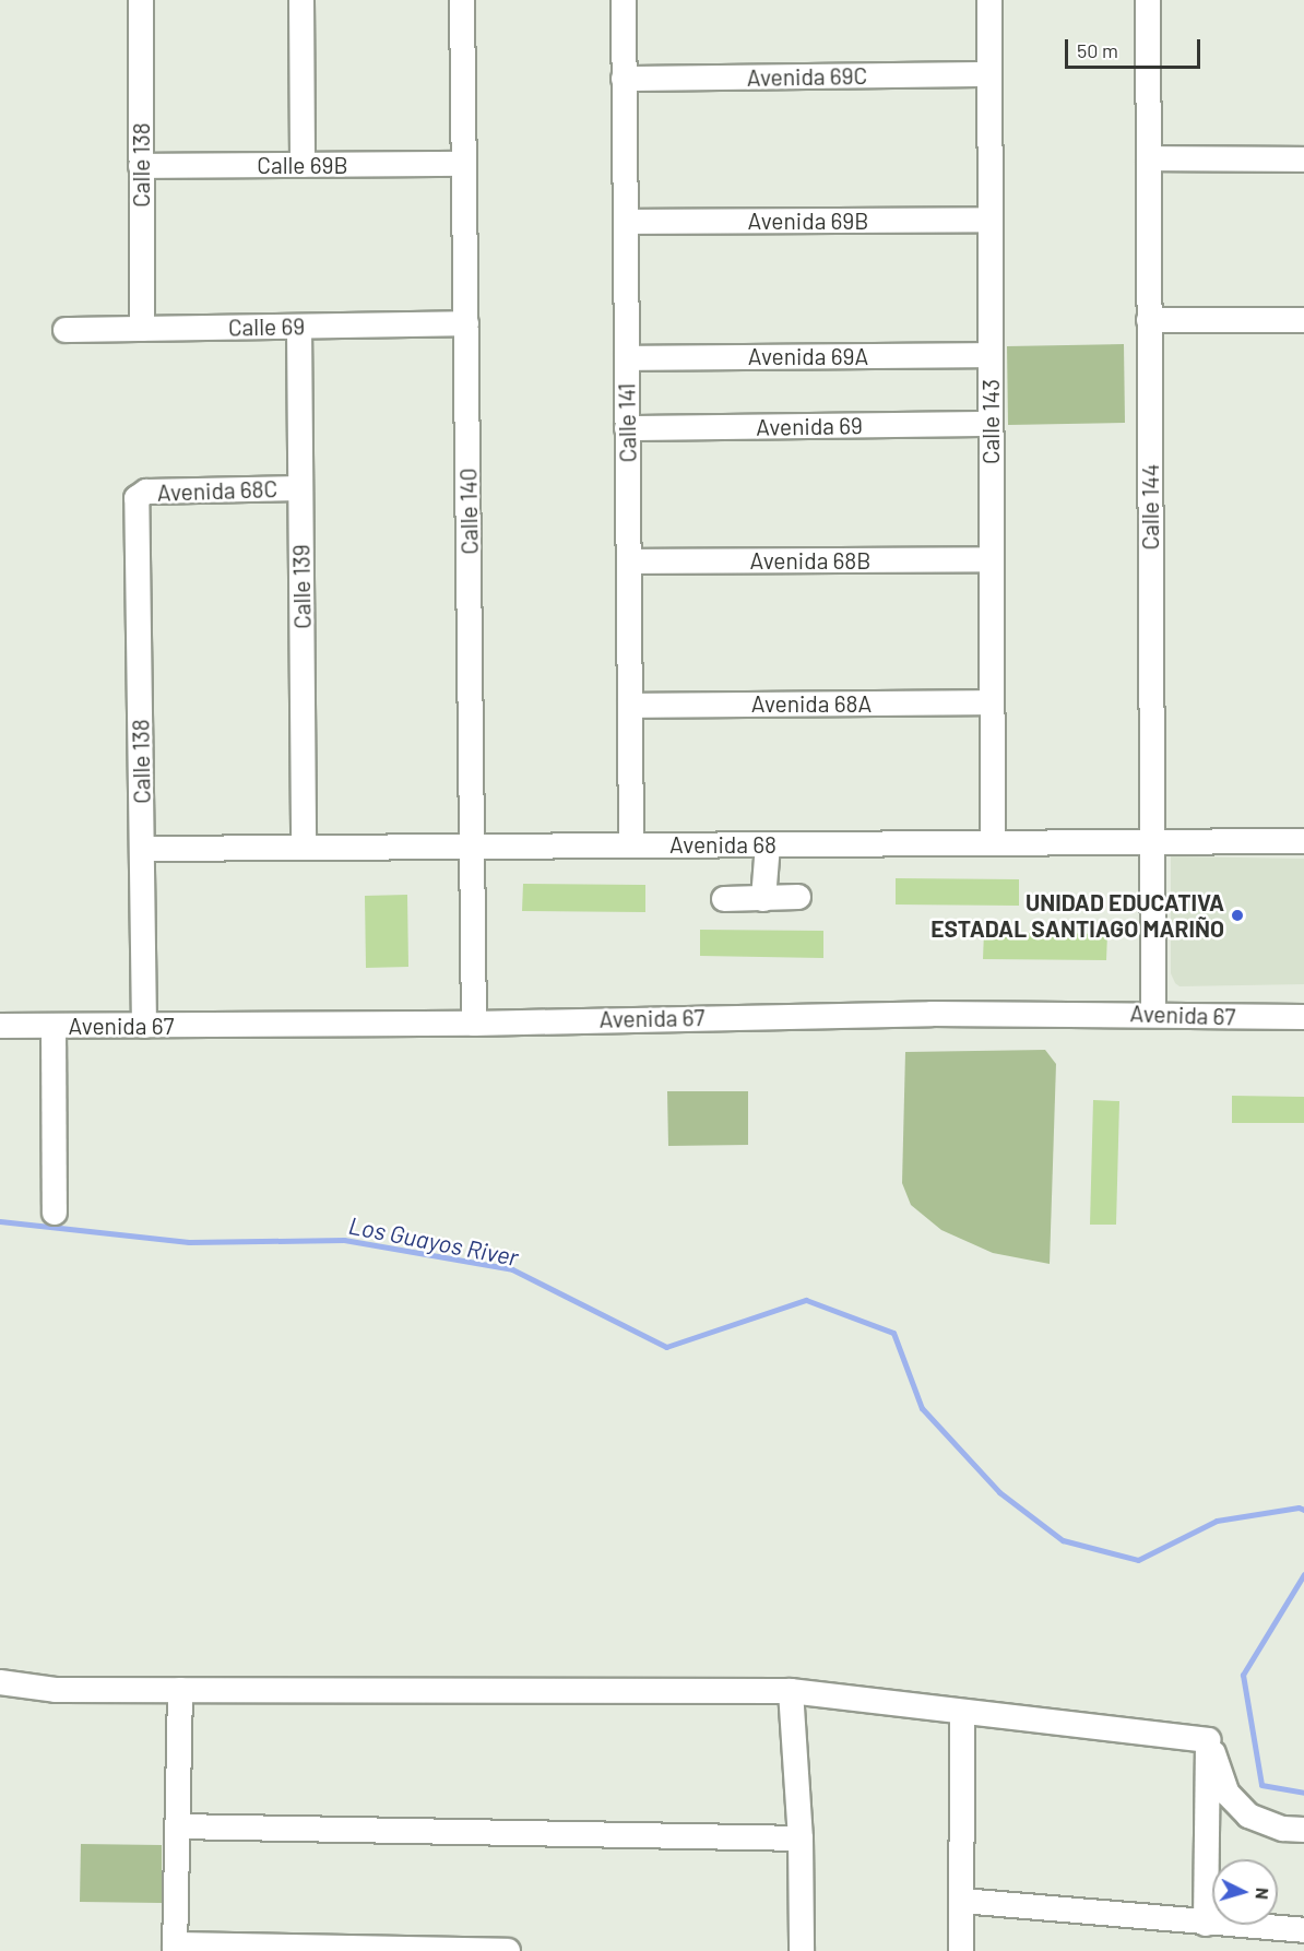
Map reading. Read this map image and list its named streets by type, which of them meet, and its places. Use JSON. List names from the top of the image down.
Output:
{
  "streets": {
    "street": [
      "Avenida 69C",
      "Calle 138",
      "Calle 69B",
      "Avenida 69B",
      "Calle 69",
      "Avenida 69A",
      "Calle 143",
      "Calle 141",
      "Avenida 69",
      "Avenida 68C",
      "Calle 144",
      "Calle 140",
      "Avenida 68B",
      "Calle 139",
      "Avenida 68A",
      "Avenida 68",
      "Avenida 67"
    ]
  },
  "crossings": [
    ["Avenida 69C", "Calle 143"],
    ["Avenida 69C", "Calle 141"],
    ["Calle 138", "Calle 69B"],
    ["Calle 138", "Calle 69"],
    ["Calle 138", "Avenida 68C"],
    ["Calle 138", "Avenida 68"],
    ["Calle 138", "Avenida 67"],
    ["Calle 69B", "Calle 140"],
    ["Avenida 69B", "Calle 143"],
    ["Avenida 69B", "Calle 141"],
    ["Calle 69", "Calle 140"],
    ["Calle 69", "Calle 139"],
    ["Avenida 69A", "Calle 143"],
    ["Avenida 69A", "Calle 141"],
    ["Calle 143", "Avenida 69"],
    ["Calle 143", "Avenida 68B"],
    ["Calle 143", "Avenida 68A"],
    ["Calle 143", "Avenida 68"],
    ["Calle 141", "Avenida 69"],
    ["Calle 141", "Avenida 68B"],
    ["Calle 141", "Avenida 68A"],
    ["Calle 141", "Avenida 68"],
    ["Avenida 68C", "Calle 139"],
    ["Calle 144", "Avenida 68"],
    ["Calle 144", "Avenida 67"],
    ["Calle 140", "Avenida 68"],
    ["Calle 140", "Avenida 67"],
    ["Calle 139", "Avenida 68"]
  ],
  "water": ["Los Guayos River"],
  "places": ["UNIDAD EDUCATIVA ESTADAL SANTIAGO MARIÑO"],
  "scale_bar": "50 m",
  "north": "right"
}
